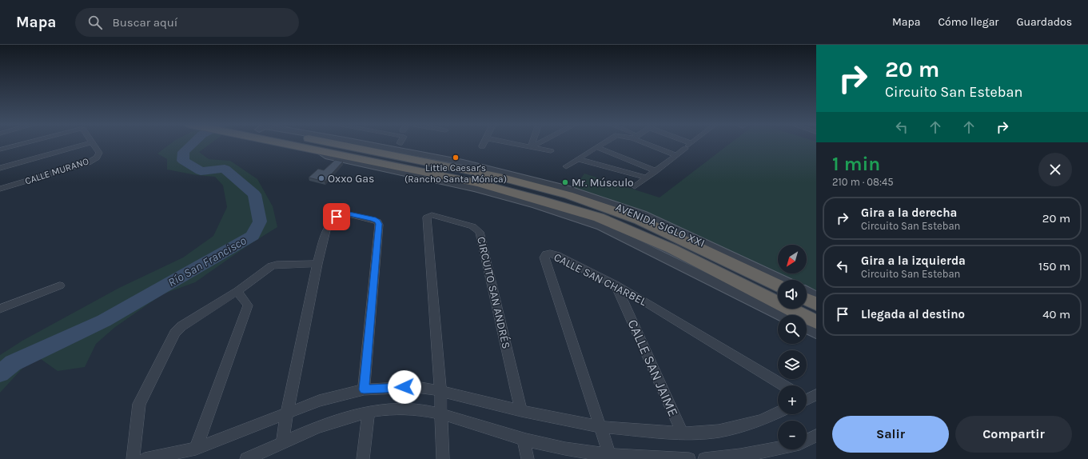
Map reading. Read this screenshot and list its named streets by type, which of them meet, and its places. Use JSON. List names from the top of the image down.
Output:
{
  "streets": {
    "highway": ["AVENIDA SIGLO XXI"],
    "street": [
      "CALLE MURANO",
      "CALLE SAN CHARBEL",
      "CIRCUITO SAN ANDRÉS",
      "CALLE SAN JAIME"
    ]
  },
  "crossings": [
    ["CALLE SAN CHARBEL", "CALLE SAN JAIME"]
  ],
  "water": ["Río San Francisco"],
  "places": ["Little Caesar's (Rancho Santa Mónica)", "Oxxo Gas", "Mr. Músculo"],
  "north": "bottom left",
  "page": {
    "header": "Mapa",
    "search": "Buscar aquí",
    "nav": ["Mapa", "Cómo llegar", "Guardados"],
    "turn": ["20 m", "Circuito San Esteban"],
    "heading": ["1 min", "210 m · 08:45"],
    "list": [
      {
        "name": "Gira a la derecha",
        "note": "Circuito San Esteban",
        "value": "20 m"
      },
      {
        "name": "Gira a la izquierda",
        "note": "Circuito San Esteban",
        "value": "150 m"
      },
      {
        "name": "Llegada al destino",
        "value": "40 m"
      }
    ],
    "map_buttons": ["+", "−"],
    "buttons": ["Salir", "Compartir"]
  }
}
